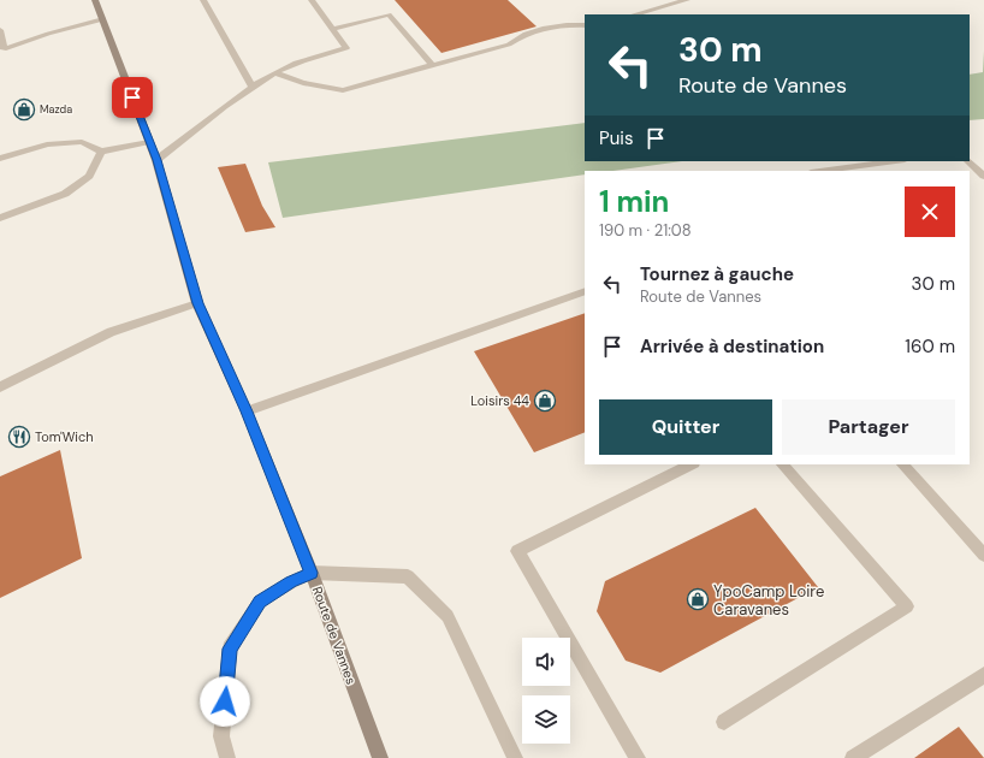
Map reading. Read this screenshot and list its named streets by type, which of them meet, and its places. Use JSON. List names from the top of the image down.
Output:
{
  "streets": {
    "main road": ["Route de Vannes"]
  },
  "places": {
    "shop": ["Mazda", "Loisirs 44", "YpoCamp Loire Caravanes"],
    "restaurant": ["Tom'Wich"]
  },
  "page": {
    "turn": ["30 m", "Route de Vannes"],
    "then": "Puis",
    "heading": ["1 min", "190 m · 21:08"],
    "list": [
      {
        "name": "Tournez à gauche",
        "note": "Route de Vannes",
        "value": "30 m"
      },
      {
        "name": "Arrivée à destination",
        "value": "160 m"
      }
    ],
    "buttons": ["Quitter", "Partager"]
  }
}
